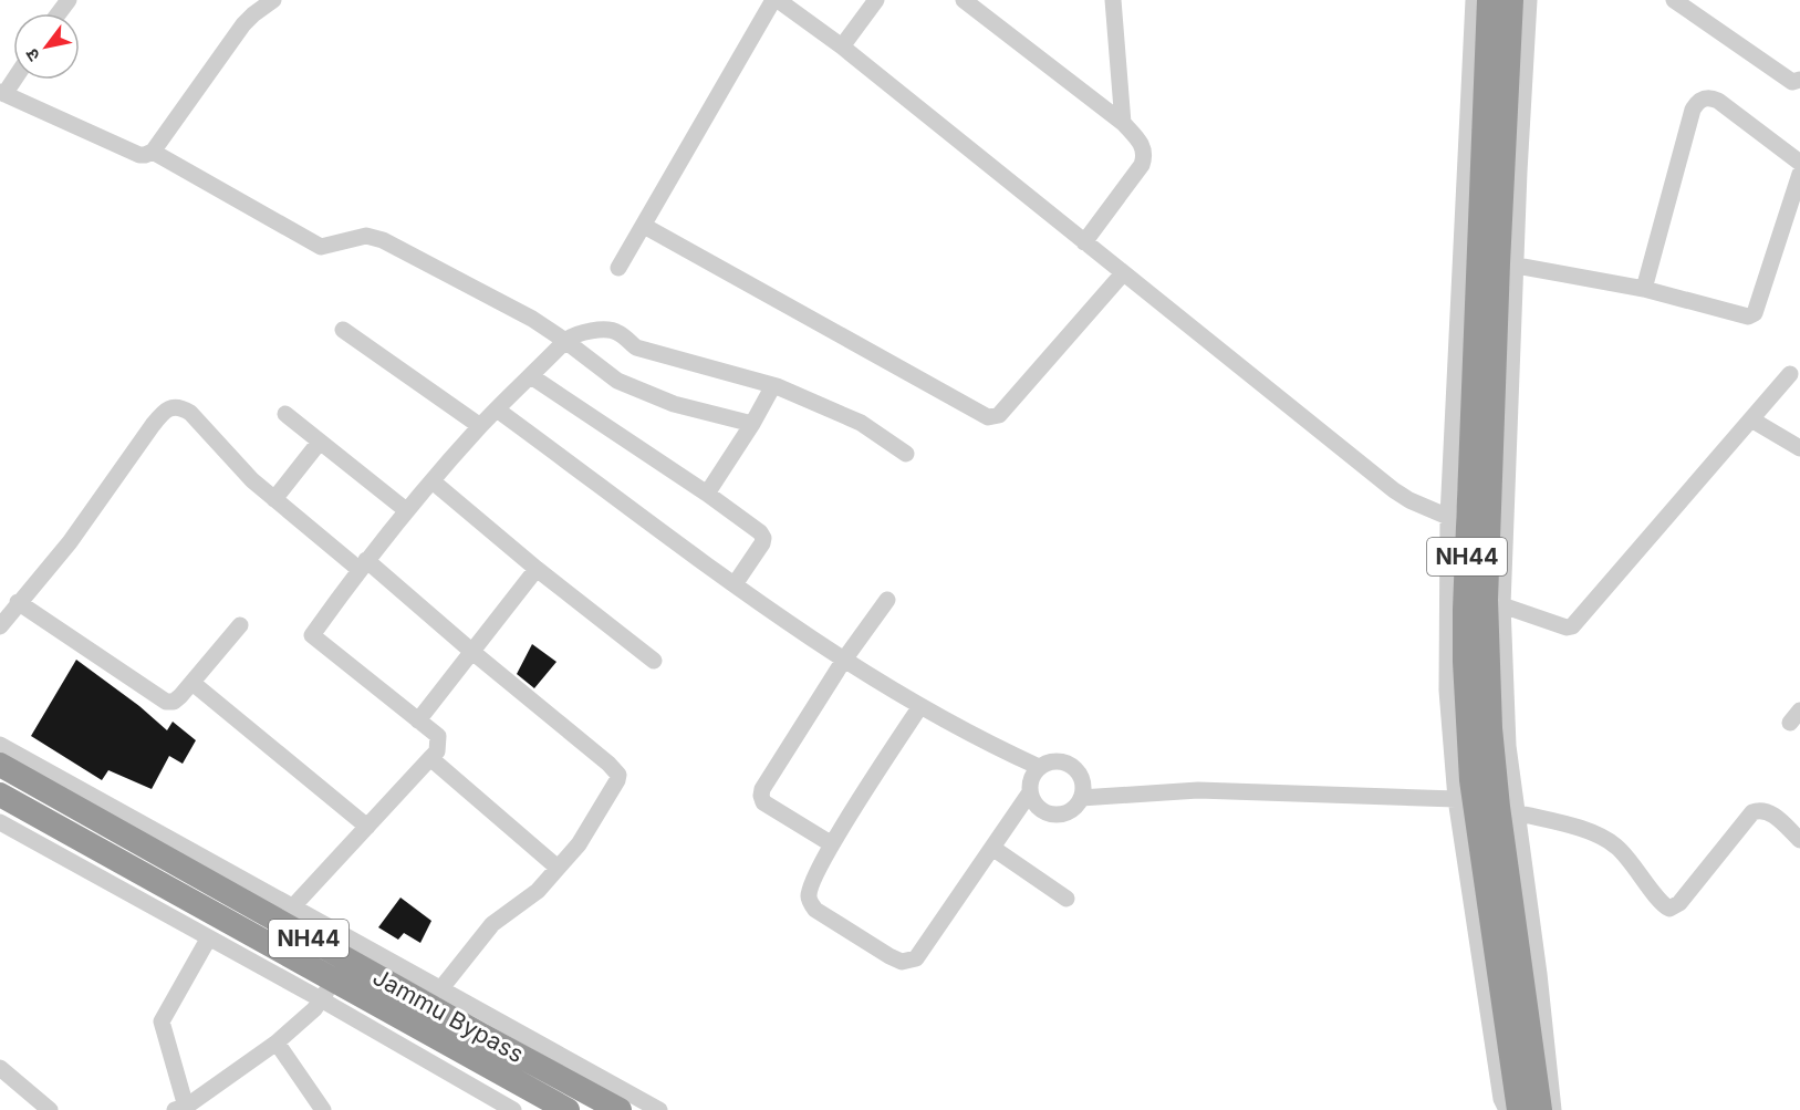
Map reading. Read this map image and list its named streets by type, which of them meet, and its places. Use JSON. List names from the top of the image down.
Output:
{
  "streets": {
    "highway": ["NH44", "Jammu Bypass"]
  },
  "north": "bottom left"
}
